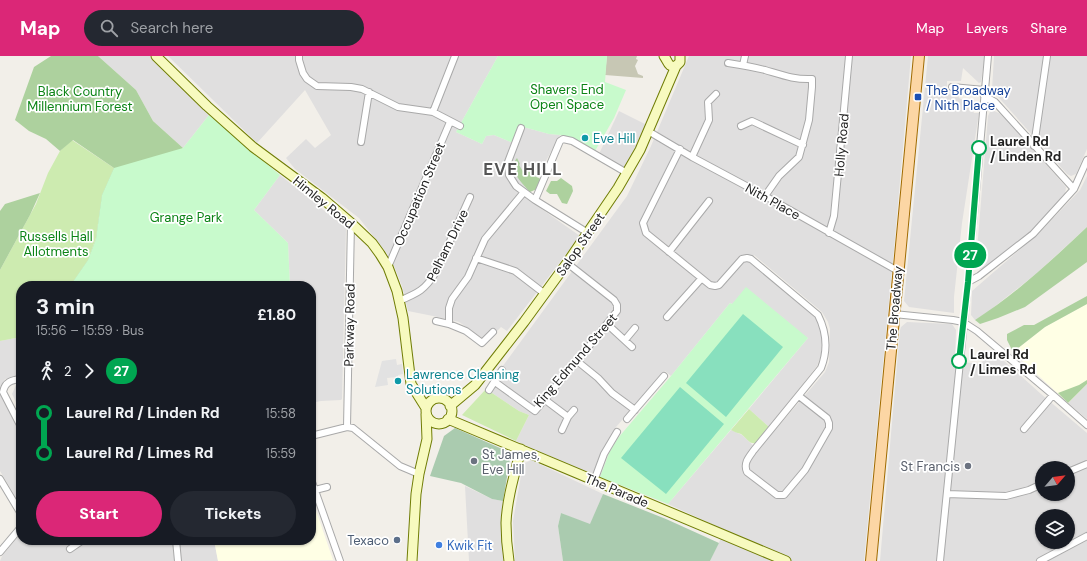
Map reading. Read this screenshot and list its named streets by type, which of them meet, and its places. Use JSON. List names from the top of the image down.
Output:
{
  "streets": {
    "main road": [
      "Himley Road",
      "Salop Street",
      "The Broadway",
      "The Parade"
    ],
    "street": [
      "Holly Road",
      "Occupation Street",
      "Nith Place",
      "Pelham Drive",
      "Parkway Road",
      "King Edmund Street"
    ]
  },
  "crossings": [
    ["Holly Road", "Nith Place"],
    ["Occupation Street", "Himley Road"],
    ["Nith Place", "Salop Street"],
    ["Nith Place", "The Broadway"],
    ["Himley Road", "Salop Street"],
    ["Himley Road", "Pelham Drive"],
    ["Himley Road", "Parkway Road"],
    ["Himley Road", "The Parade"],
    ["Salop Street", "King Edmund Street"],
    ["Salop Street", "The Parade"]
  ],
  "districts": ["EVE HILL"],
  "parks": [
    "Shavers End Open Space",
    "Black Country Millennium Forest",
    "Grange Park",
    "Russells Hall Allotments"
  ],
  "places": {
    "transit": ["The Broadway / Nith Place"],
    "other": [
      "Eve Hill",
      "Laurel Rd / Linden Rd",
      "Laurel Rd / Limes Rd",
      "Lawrence Cleaning Solutions",
      "St James, Eve Hill",
      "St Francis",
      "Texaco",
      "Kwik Fit"
    ]
  },
  "lines": ["bus line 27"],
  "north": "top right",
  "page": {
    "header": "Map",
    "search": "Search here",
    "nav": ["Map", "Layers", "Share"],
    "on_map": "27",
    "heading": ["3 min", "15:56 – 15:59 · Bus", "£1.80"],
    "legs": ["2", "27"],
    "list": [
      {
        "name": "Laurel Rd / Linden Rd",
        "value": "15:58"
      },
      {
        "name": "Laurel Rd / Limes Rd",
        "value": "15:59"
      }
    ],
    "buttons": ["Start", "Tickets"]
  }
}
